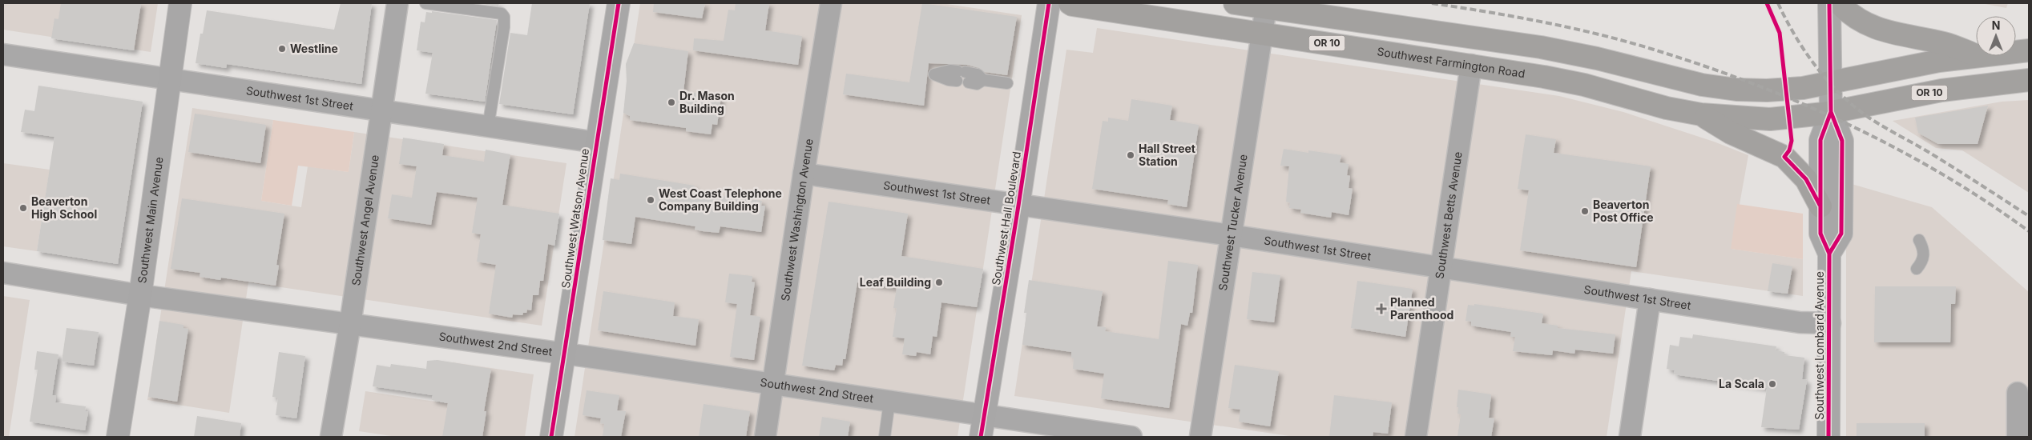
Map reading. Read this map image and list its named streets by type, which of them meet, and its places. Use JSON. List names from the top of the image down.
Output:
{
  "streets": {
    "main road": ["OR 10", "Southwest Farmington Road"],
    "street": [
      "Southwest 1st Street",
      "Southwest Betts Avenue",
      "Southwest Watson Avenue",
      "Southwest Hall Boulevard",
      "Southwest Main Avenue",
      "Southwest Angel Avenue",
      "Southwest Washington Avenue",
      "Southwest Tucker Avenue",
      "Southwest 2nd Street",
      "Southwest Lombard Avenue"
    ]
  },
  "crossings": [
    ["OR 10", "Southwest Farmington Road"],
    ["OR 10", "Southwest Lombard Avenue"],
    ["Southwest Farmington Road", "Southwest Betts Avenue"],
    ["Southwest Farmington Road", "Southwest Tucker Avenue"],
    ["Southwest Farmington Road", "Southwest Lombard Avenue"],
    ["Southwest 1st Street", "Southwest Betts Avenue"],
    ["Southwest 1st Street", "Southwest Watson Avenue"],
    ["Southwest 1st Street", "Southwest Hall Boulevard"],
    ["Southwest 1st Street", "Southwest Main Avenue"],
    ["Southwest 1st Street", "Southwest Angel Avenue"],
    ["Southwest 1st Street", "Southwest Washington Avenue"],
    ["Southwest 1st Street", "Southwest Tucker Avenue"],
    ["Southwest 1st Street", "Southwest Lombard Avenue"],
    ["Southwest Watson Avenue", "Southwest 2nd Street"],
    ["Southwest Hall Boulevard", "Southwest 2nd Street"],
    ["Southwest Main Avenue", "Southwest 2nd Street"],
    ["Southwest Angel Avenue", "Southwest 2nd Street"],
    ["Southwest Washington Avenue", "Southwest 2nd Street"]
  ],
  "places": {
    "other": [
      "Westline",
      "Dr. Mason Building",
      "Hall Street Station",
      "West Coast Telephone Company Building",
      "Beaverton High School",
      "Beaverton Post Office",
      "Leaf Building",
      "La Scala"
    ],
    "health": ["Planned Parenthood"]
  },
  "north": "top"
}
